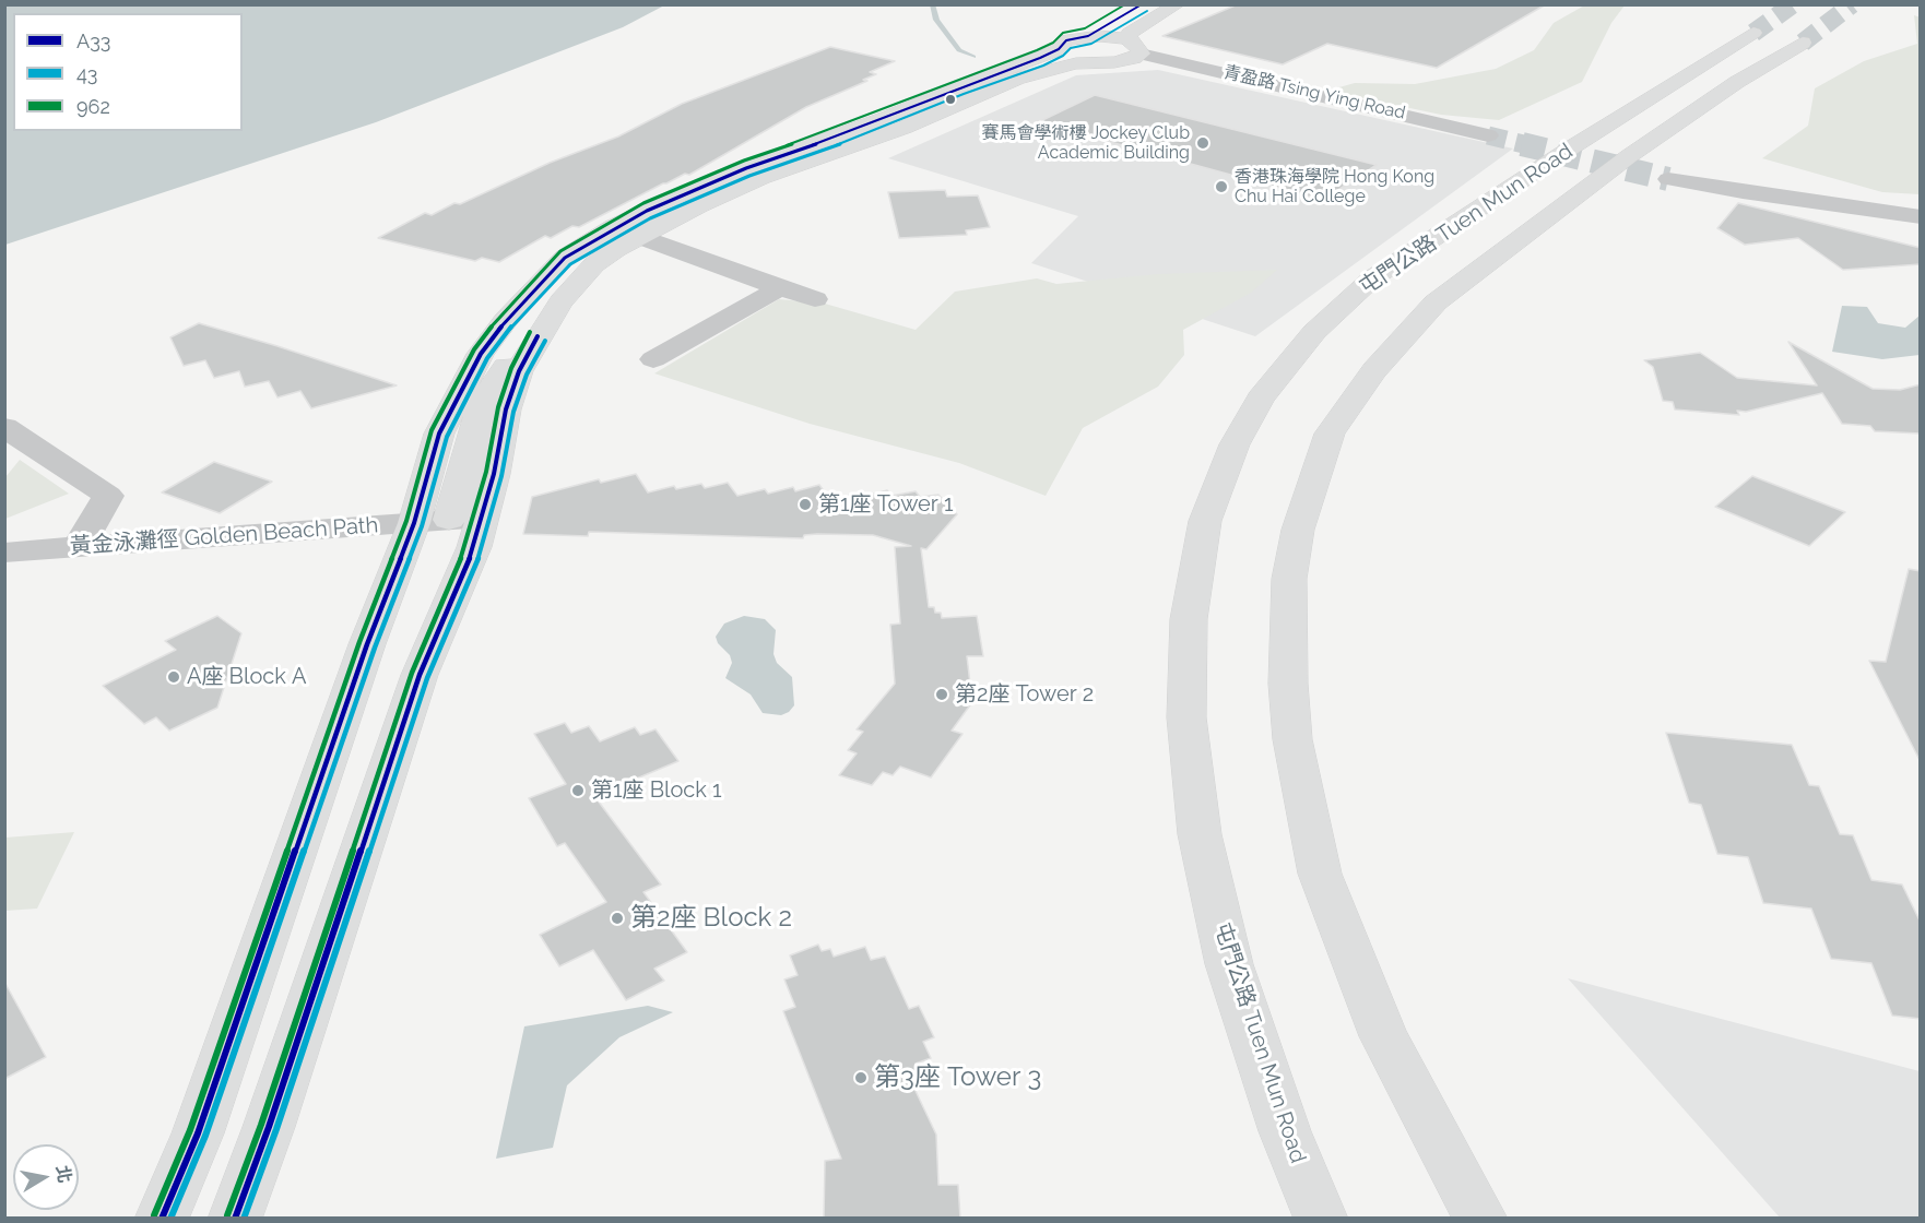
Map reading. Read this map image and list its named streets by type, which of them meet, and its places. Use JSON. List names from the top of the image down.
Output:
{
  "streets": {
    "main road": ["屯門公路 Tuen Mun Road"],
    "street": ["青盈路 Tsing Ying Road", "黃金泳灘徑 Golden Beach Path"]
  },
  "places": [
    "賽馬會學術樓 Jockey Club Academic Building",
    "香港珠海學院 Hong Kong Chu Hai College",
    "第1座 Tower 1",
    "A座 Block A",
    "第2座 Tower 2",
    "第1座 Block 1",
    "第2座 Block 2",
    "第3座 Tower 3"
  ],
  "lines": ["transit line A33", "transit line 962", "transit line 43"],
  "legend": ["A33", "43", "962"],
  "north": "right"
}
